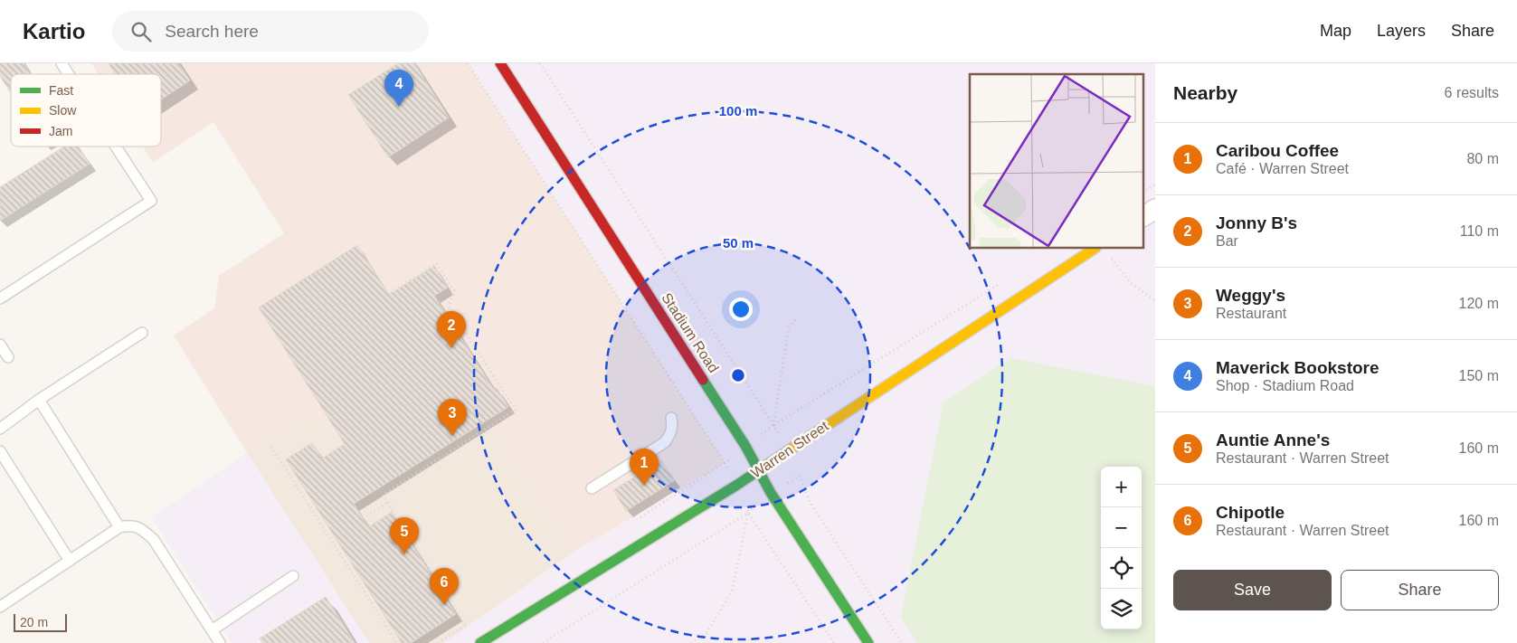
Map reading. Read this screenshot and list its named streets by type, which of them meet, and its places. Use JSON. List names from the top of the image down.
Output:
{
  "streets": {
    "street": ["Stadium Road", "Warren Street"]
  },
  "crossings": [
    ["Stadium Road", "Warren Street"]
  ],
  "legend": ["Fast", "Slow", "Jam"],
  "scale_bar": "20 m",
  "page": {
    "header": "Kartio",
    "search": "Search here",
    "nav": ["Map", "Layers", "Share"],
    "heading": ["Nearby", "6 results"],
    "pins": [
      "4",
      "2",
      "3",
      "1",
      "5",
      "6"
    ],
    "list": [
      {
        "mark": "1",
        "name": "Caribou Coffee",
        "note": "Café · Warren Street",
        "value": "80 m"
      },
      {
        "mark": "2",
        "name": "Jonny B's",
        "note": "Bar",
        "value": "110 m"
      },
      {
        "mark": "3",
        "name": "Weggy's",
        "note": "Restaurant",
        "value": "120 m"
      },
      {
        "mark": "4",
        "name": "Maverick Bookstore",
        "note": "Shop · Stadium Road",
        "value": "150 m"
      },
      {
        "mark": "5",
        "name": "Auntie Anne's",
        "note": "Restaurant · Warren Street",
        "value": "160 m"
      },
      {
        "mark": "6",
        "name": "Chipotle",
        "note": "Restaurant · Warren Street",
        "value": "160 m"
      }
    ],
    "map_buttons": ["+", "−"],
    "buttons": ["Save", "Share"],
    "scale": "20 m"
  },
  "rings": ["100 m", "50 m"]
}
